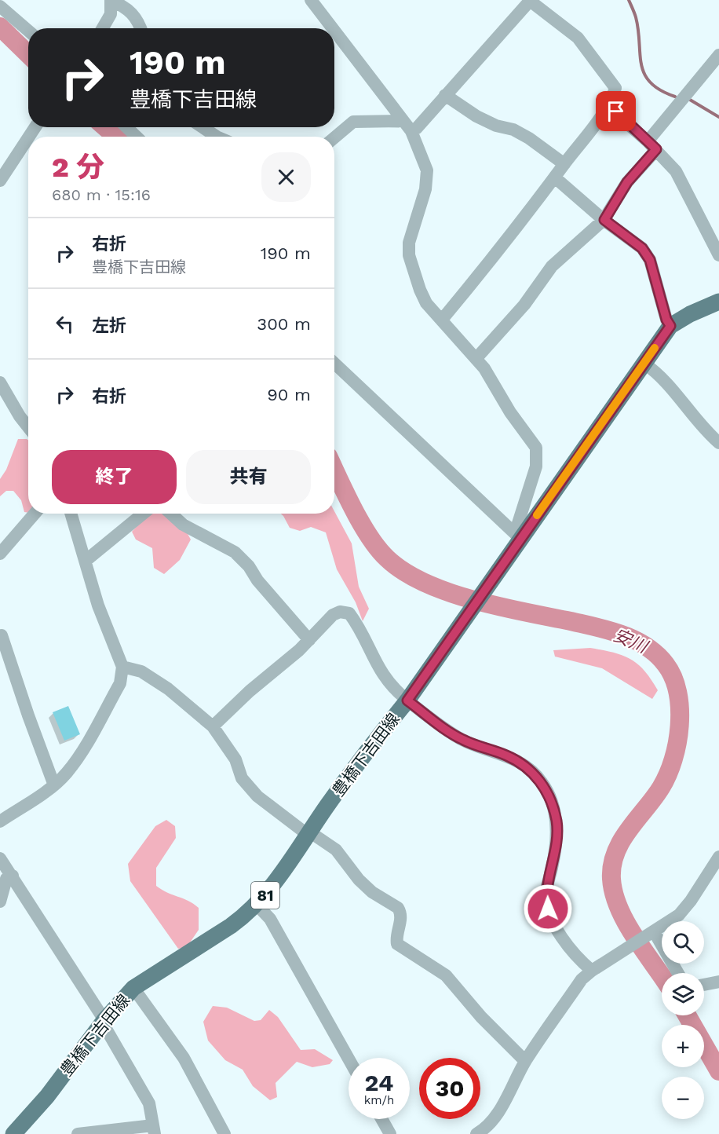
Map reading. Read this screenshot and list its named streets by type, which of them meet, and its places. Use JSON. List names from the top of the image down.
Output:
{
  "streets": {
    "main road": ["豊橋下吉田線", "81"]
  },
  "water": ["安川"],
  "page": {
    "turn": ["190 m", "豊橋下吉田線"],
    "heading": ["2 分", "680 m · 15:16"],
    "list": [
      {
        "name": "右折",
        "note": "豊橋下吉田線",
        "value": "190 m"
      },
      {
        "name": "左折",
        "value": "300 m"
      },
      {
        "name": "右折",
        "value": "90 m"
      }
    ],
    "buttons": ["終了", "共有"],
    "map_buttons": ["+", "−"],
    "speed": "24 km/h",
    "limit": "30"
  }
}
